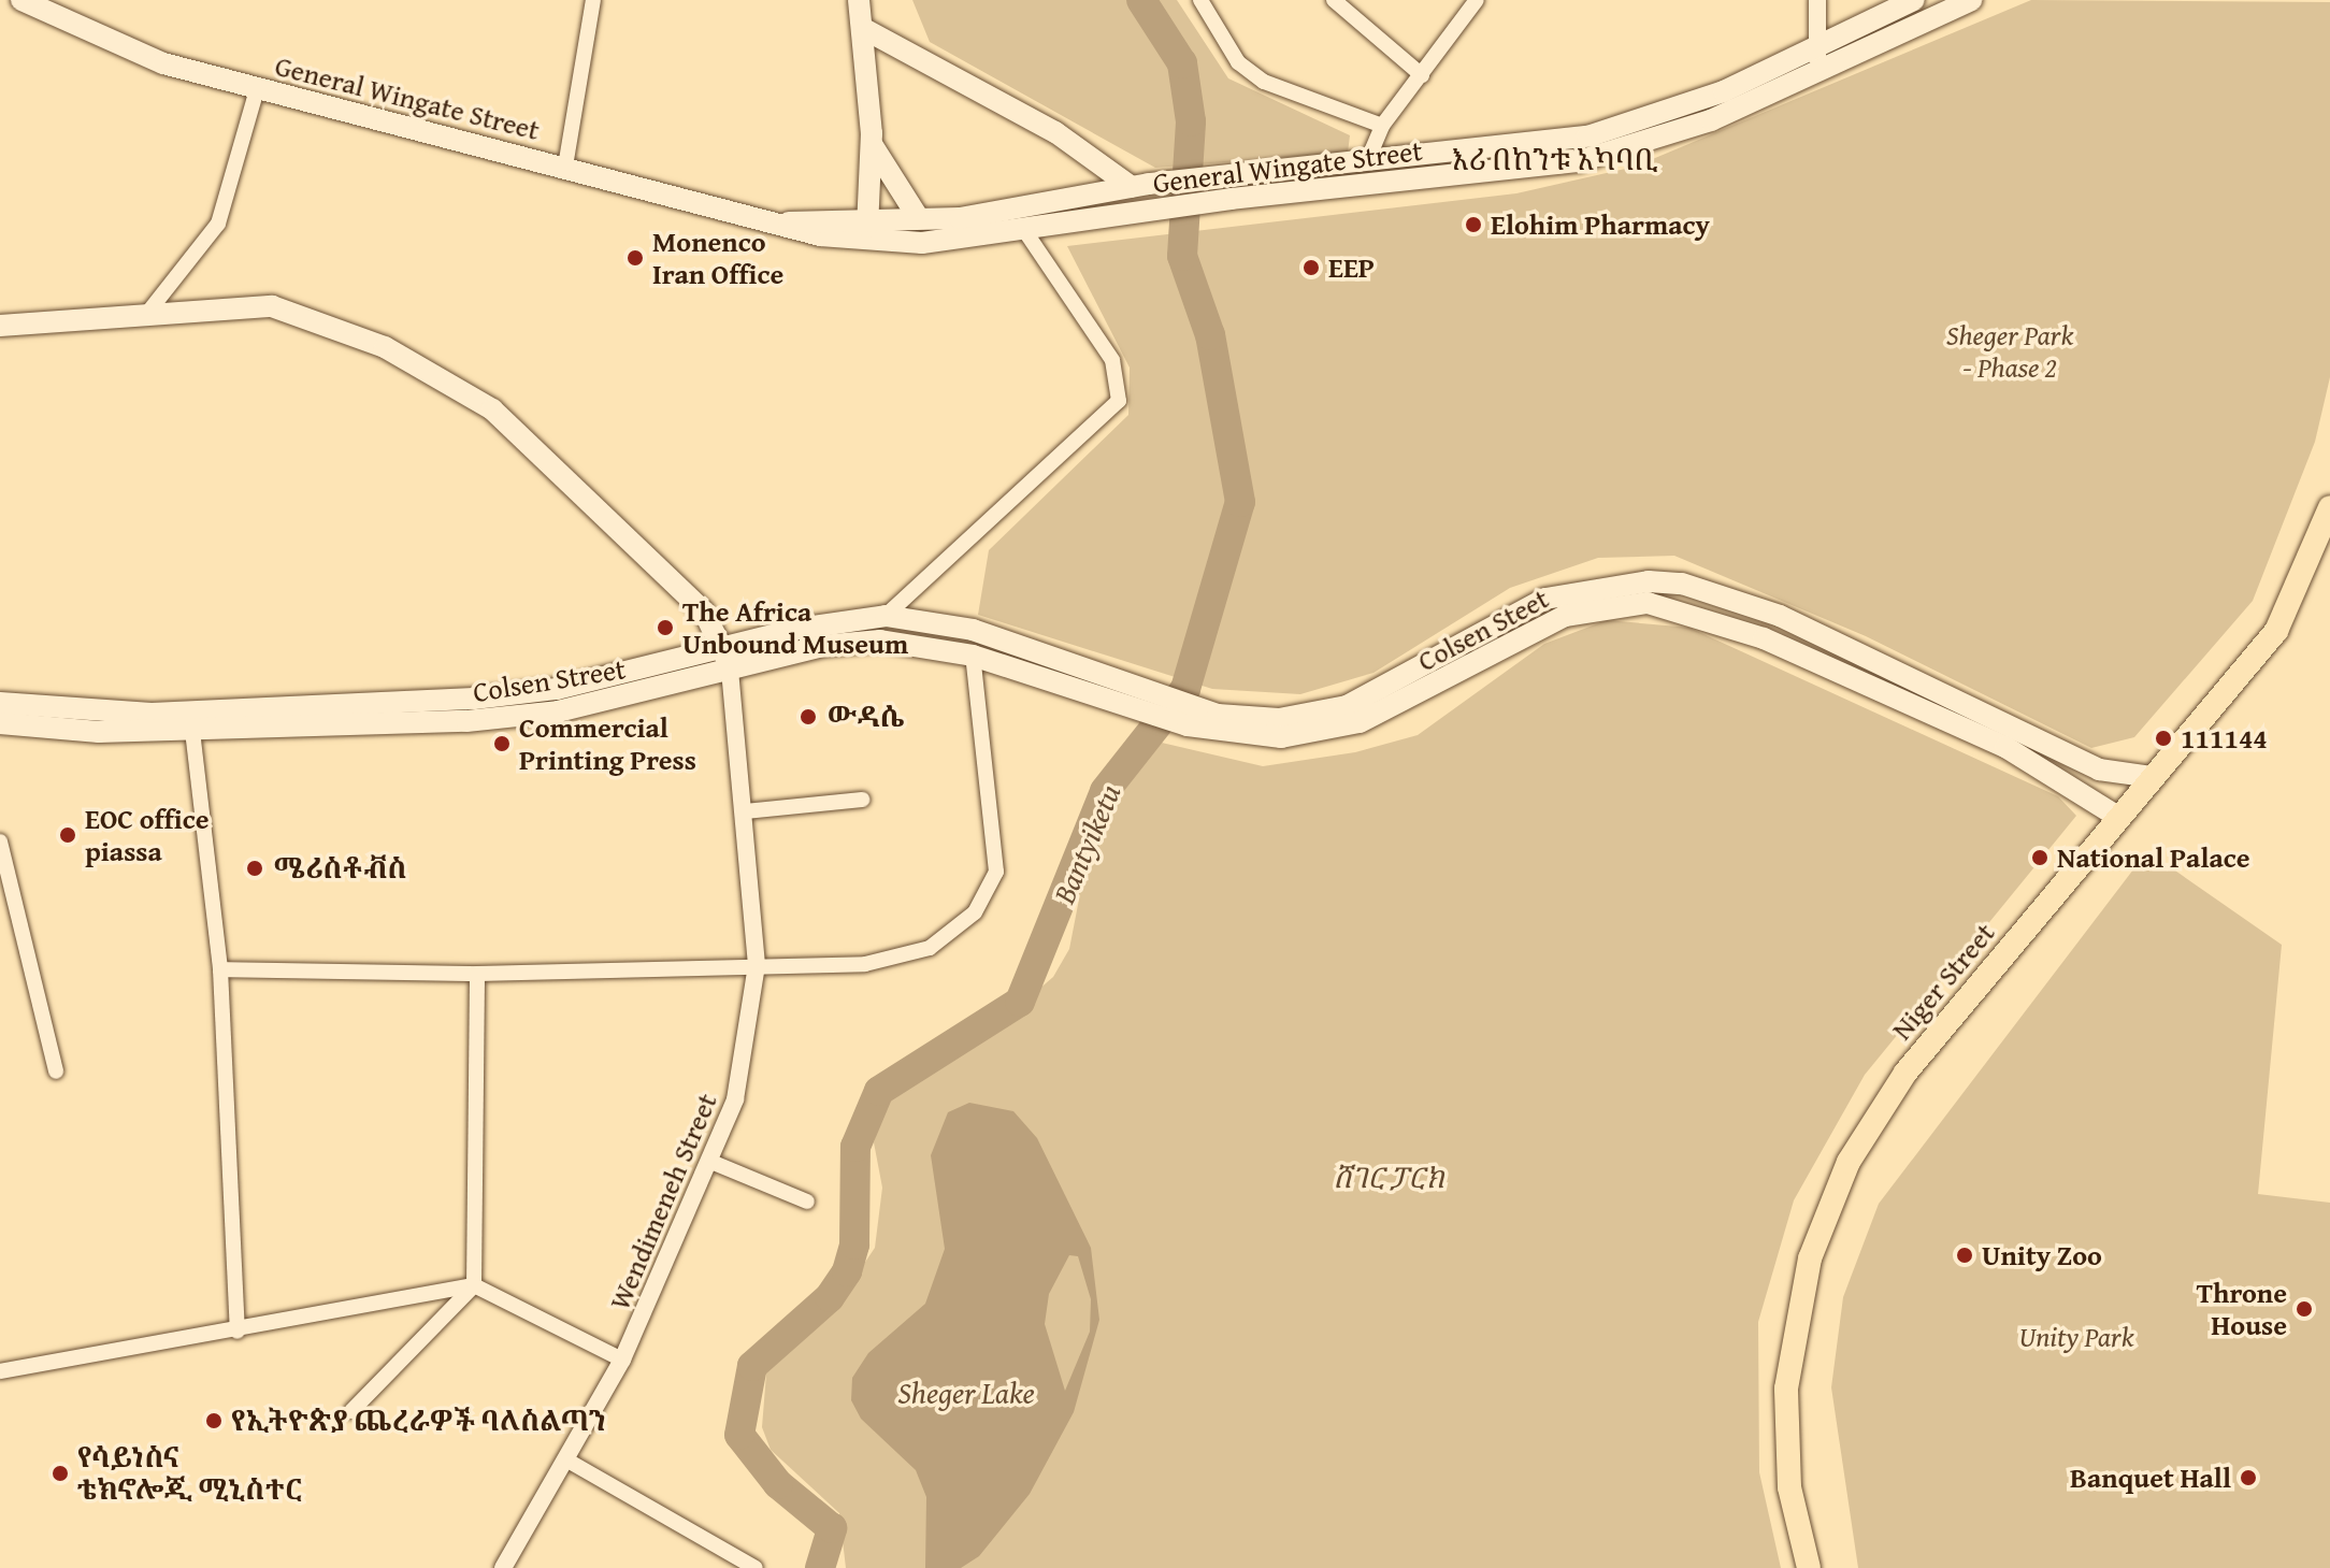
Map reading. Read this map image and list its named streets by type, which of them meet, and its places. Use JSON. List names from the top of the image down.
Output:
{
  "streets": {
    "main road": [
      "General Wingate Street",
      "Colsen Steet",
      "Colsen Street",
      "Niger Street"
    ],
    "street": ["Wendimeneh Street"]
  },
  "crossings": [
    ["Colsen Steet", "Colsen Street"],
    ["Colsen Steet", "Niger Street"],
    ["Colsen Street", "Wendimeneh Street"]
  ],
  "districts": ["እሪ በከንቱ አካባቢ"],
  "water": ["Bantyiketu", "Sheger Lake"],
  "parks": ["Sheger Park - Phase 2", "ሸገር ፓርክ", "Unity Park"],
  "places": [
    "Elohim Pharmacy",
    "Monenco Iran Office",
    "EEP",
    "The Africa Unbound Museum",
    "ውዳሴ",
    "111144",
    "Commercial Printing Press",
    "EOC office piassa",
    "National Palace",
    "ሜሪስቶቭስ",
    "Unity Zoo",
    "Throne House",
    "የኢትዮጵያ ጨረራዎች ባለስልጣን",
    "የሳይነስና ቴክኖሎጂ ሚኒስተር",
    "Banquet Hall"
  ]
}
